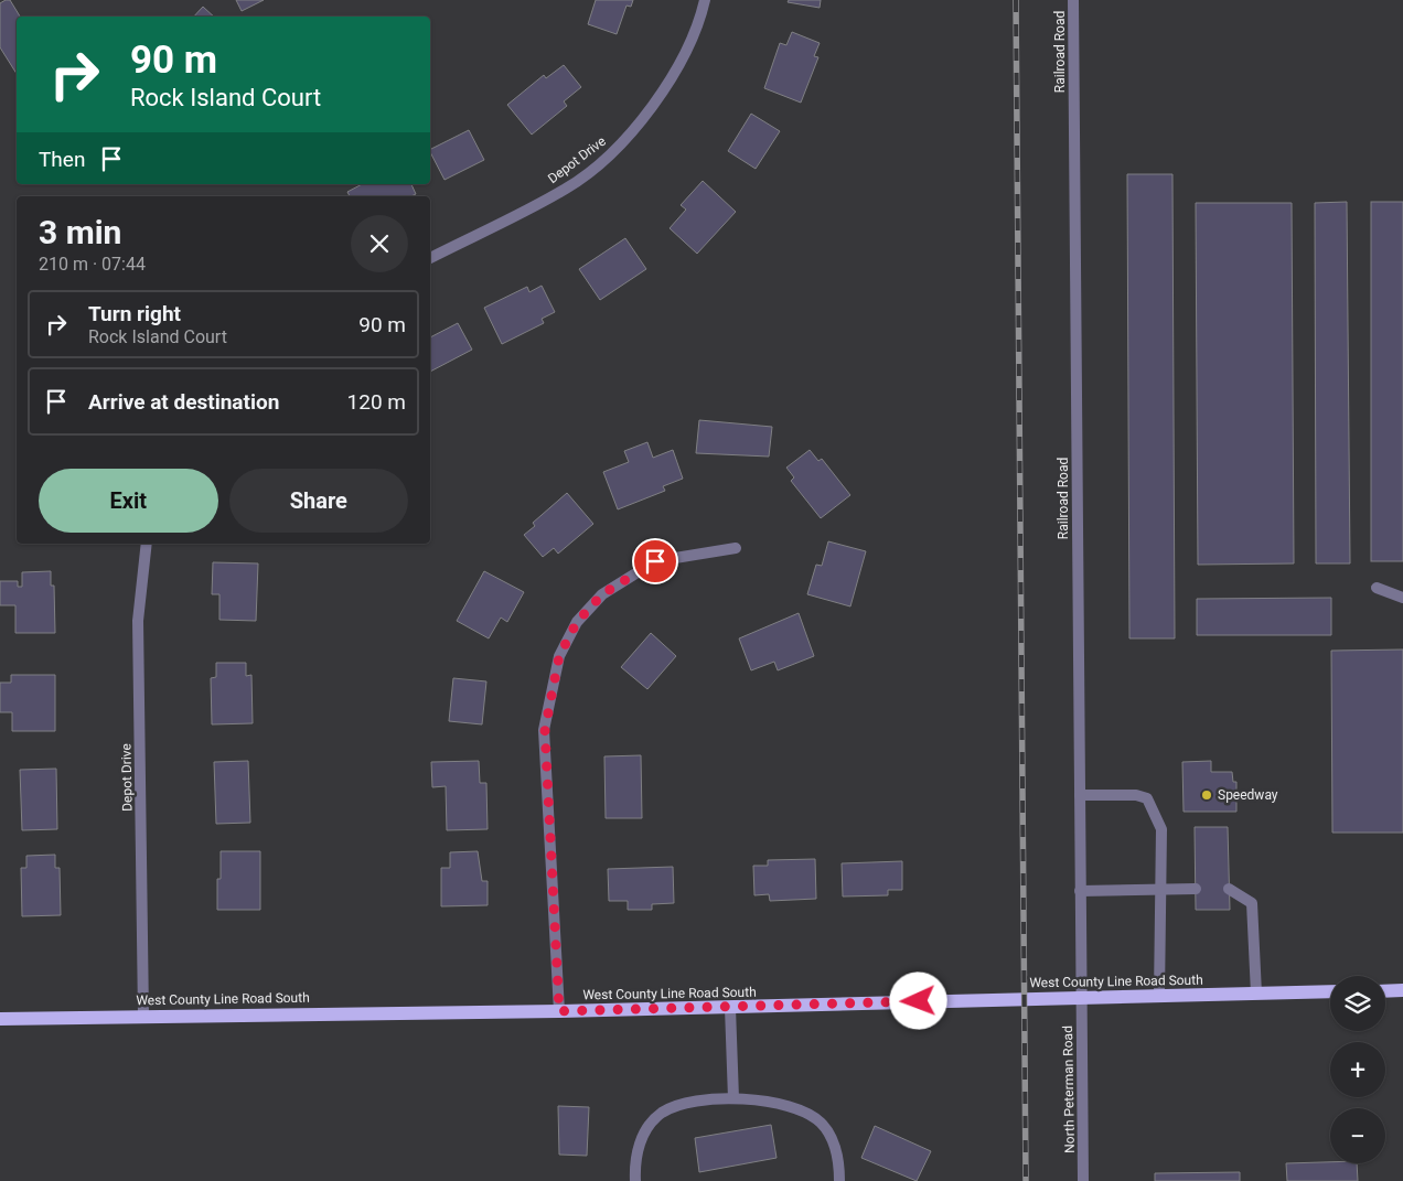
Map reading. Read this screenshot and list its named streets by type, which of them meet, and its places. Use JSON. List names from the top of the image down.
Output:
{
  "streets": {
    "main road": ["West County Line Road South"],
    "street": ["Railroad Road", "Depot Drive", "North Peterman Road"]
  },
  "crossings": [
    ["Railroad Road", "West County Line Road South"],
    ["Railroad Road", "North Peterman Road"],
    ["Depot Drive", "West County Line Road South"],
    ["West County Line Road South", "North Peterman Road"]
  ],
  "places": ["Speedway"],
  "page": {
    "turn": ["90 m", "Rock Island Court"],
    "then": "Then",
    "heading": ["3 min", "210 m · 07:44"],
    "list": [
      {
        "name": "Turn right",
        "note": "Rock Island Court",
        "value": "90 m"
      },
      {
        "name": "Arrive at destination",
        "value": "120 m"
      }
    ],
    "buttons": ["Exit", "Share"],
    "map_buttons": ["+", "−"]
  }
}
